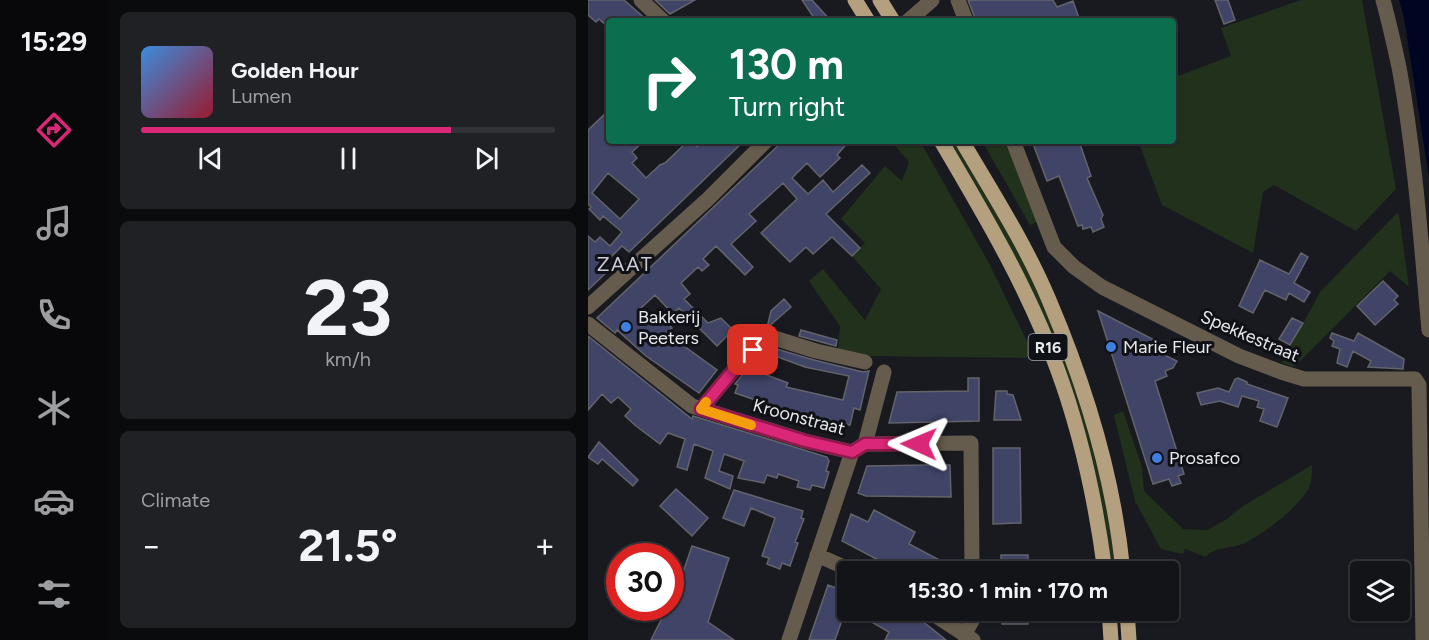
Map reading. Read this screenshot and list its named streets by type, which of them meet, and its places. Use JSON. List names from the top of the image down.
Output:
{
  "streets": {
    "main road": ["R16"],
    "street": ["Spekkestraat", "Kroonstraat"]
  },
  "districts": ["ZAAT"],
  "places": ["Bakkerij Peeters", "Marie Fleur", "Prosafco"],
  "page": {
    "tabs": "15:29",
    "turn": ["130 m", "Turn right"],
    "song": ["Golden Hour", "Lumen"],
    "tile": [
      ["23", "km/h"],
      "Climate"
    ],
    "heat": ["−", "21.5°", "+"],
    "limit": "30",
    "trip": "15:30 · 1 min · 170 m"
  }
}
